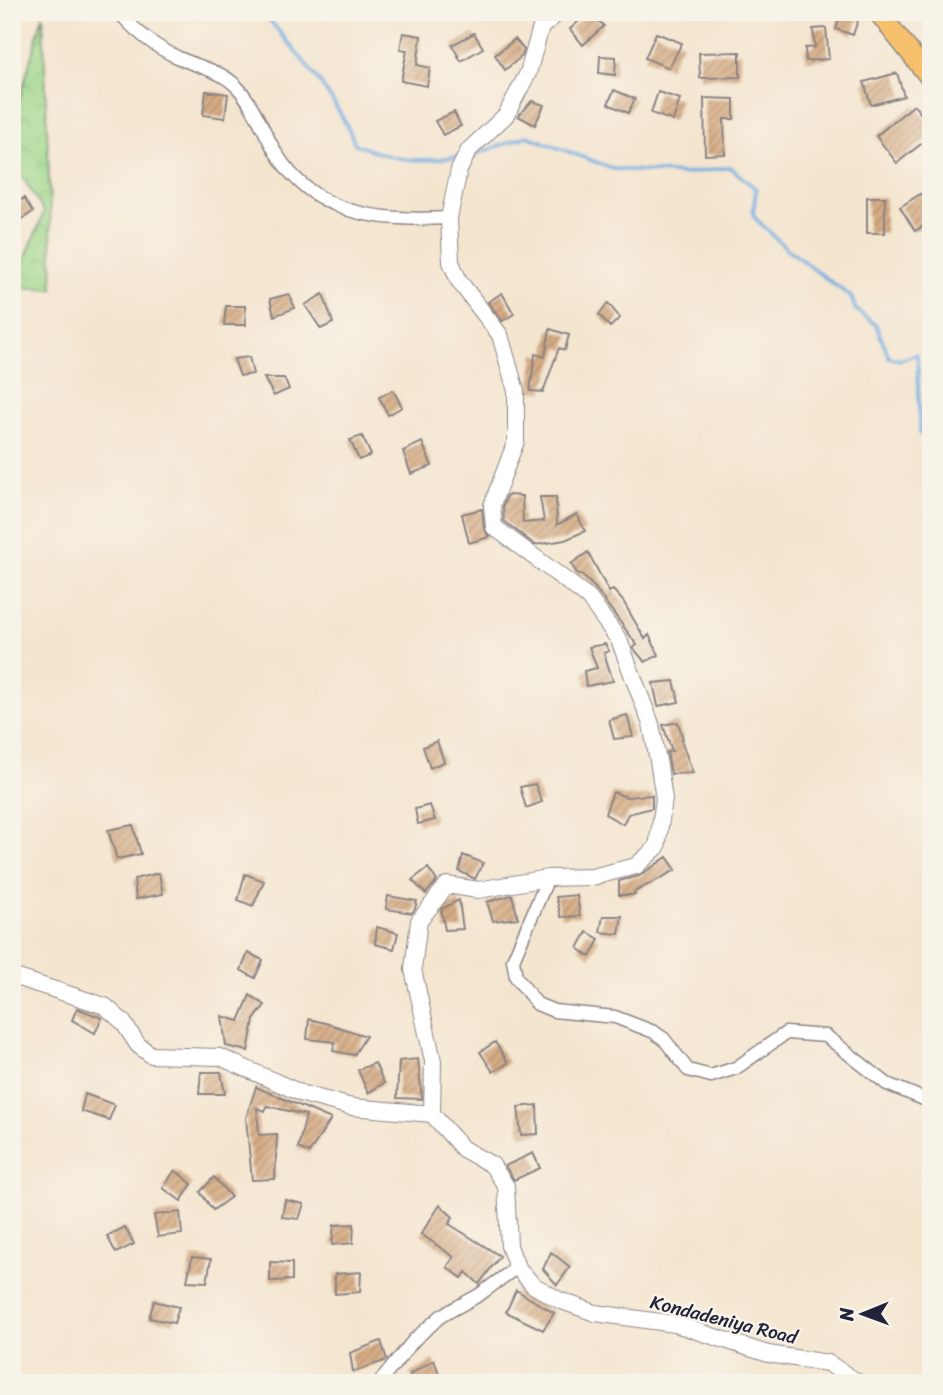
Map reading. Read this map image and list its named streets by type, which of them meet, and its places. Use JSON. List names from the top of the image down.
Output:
{
  "streets": {
    "street": ["Kondadeniya Road"]
  },
  "north": "left"
}
